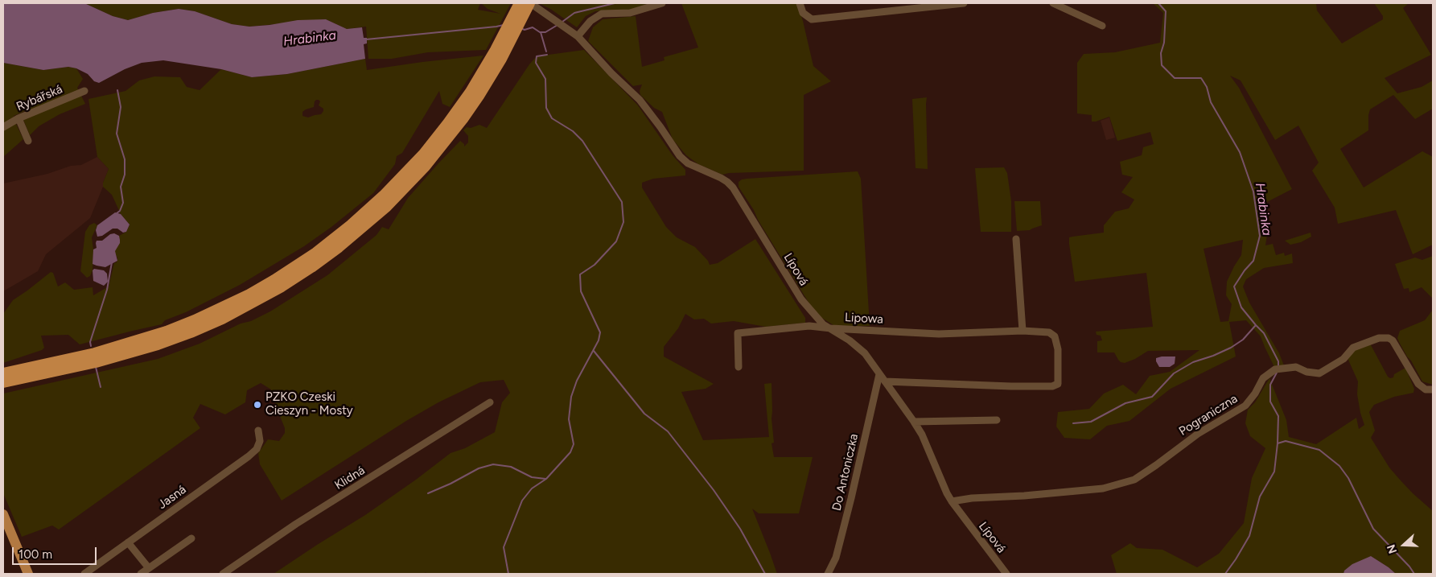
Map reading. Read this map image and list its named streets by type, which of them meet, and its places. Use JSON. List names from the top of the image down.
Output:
{
  "streets": {
    "street": [
      "Rybářská",
      "Lípová",
      "Lipowa",
      "Pograniczna",
      "Do Antoniczka",
      "Klidná",
      "Jasná"
    ]
  },
  "crossings": [
    ["Lípová", "Lipowa"],
    ["Lípová", "Pograniczna"],
    ["Lípová", "Do Antoniczka"]
  ],
  "water": ["Hrabinka"],
  "places": ["PZKO Czeski Cieszyn - Mosty"],
  "scale_bar": "100 m",
  "north": "left"
}
